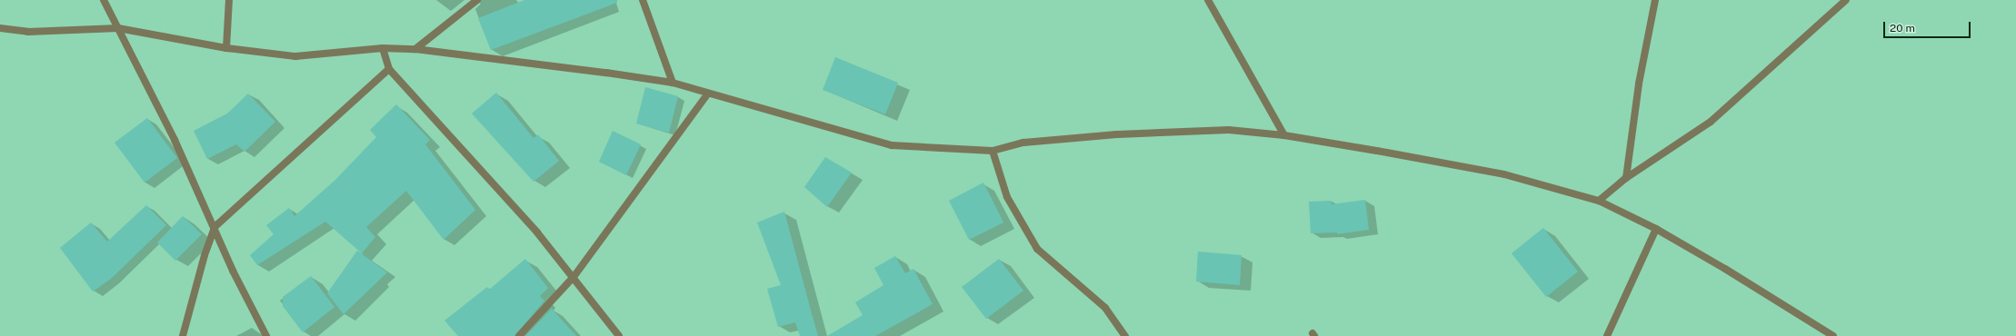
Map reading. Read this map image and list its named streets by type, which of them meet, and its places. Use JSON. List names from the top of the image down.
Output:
{
  "scale_bar": "20 m"
}
